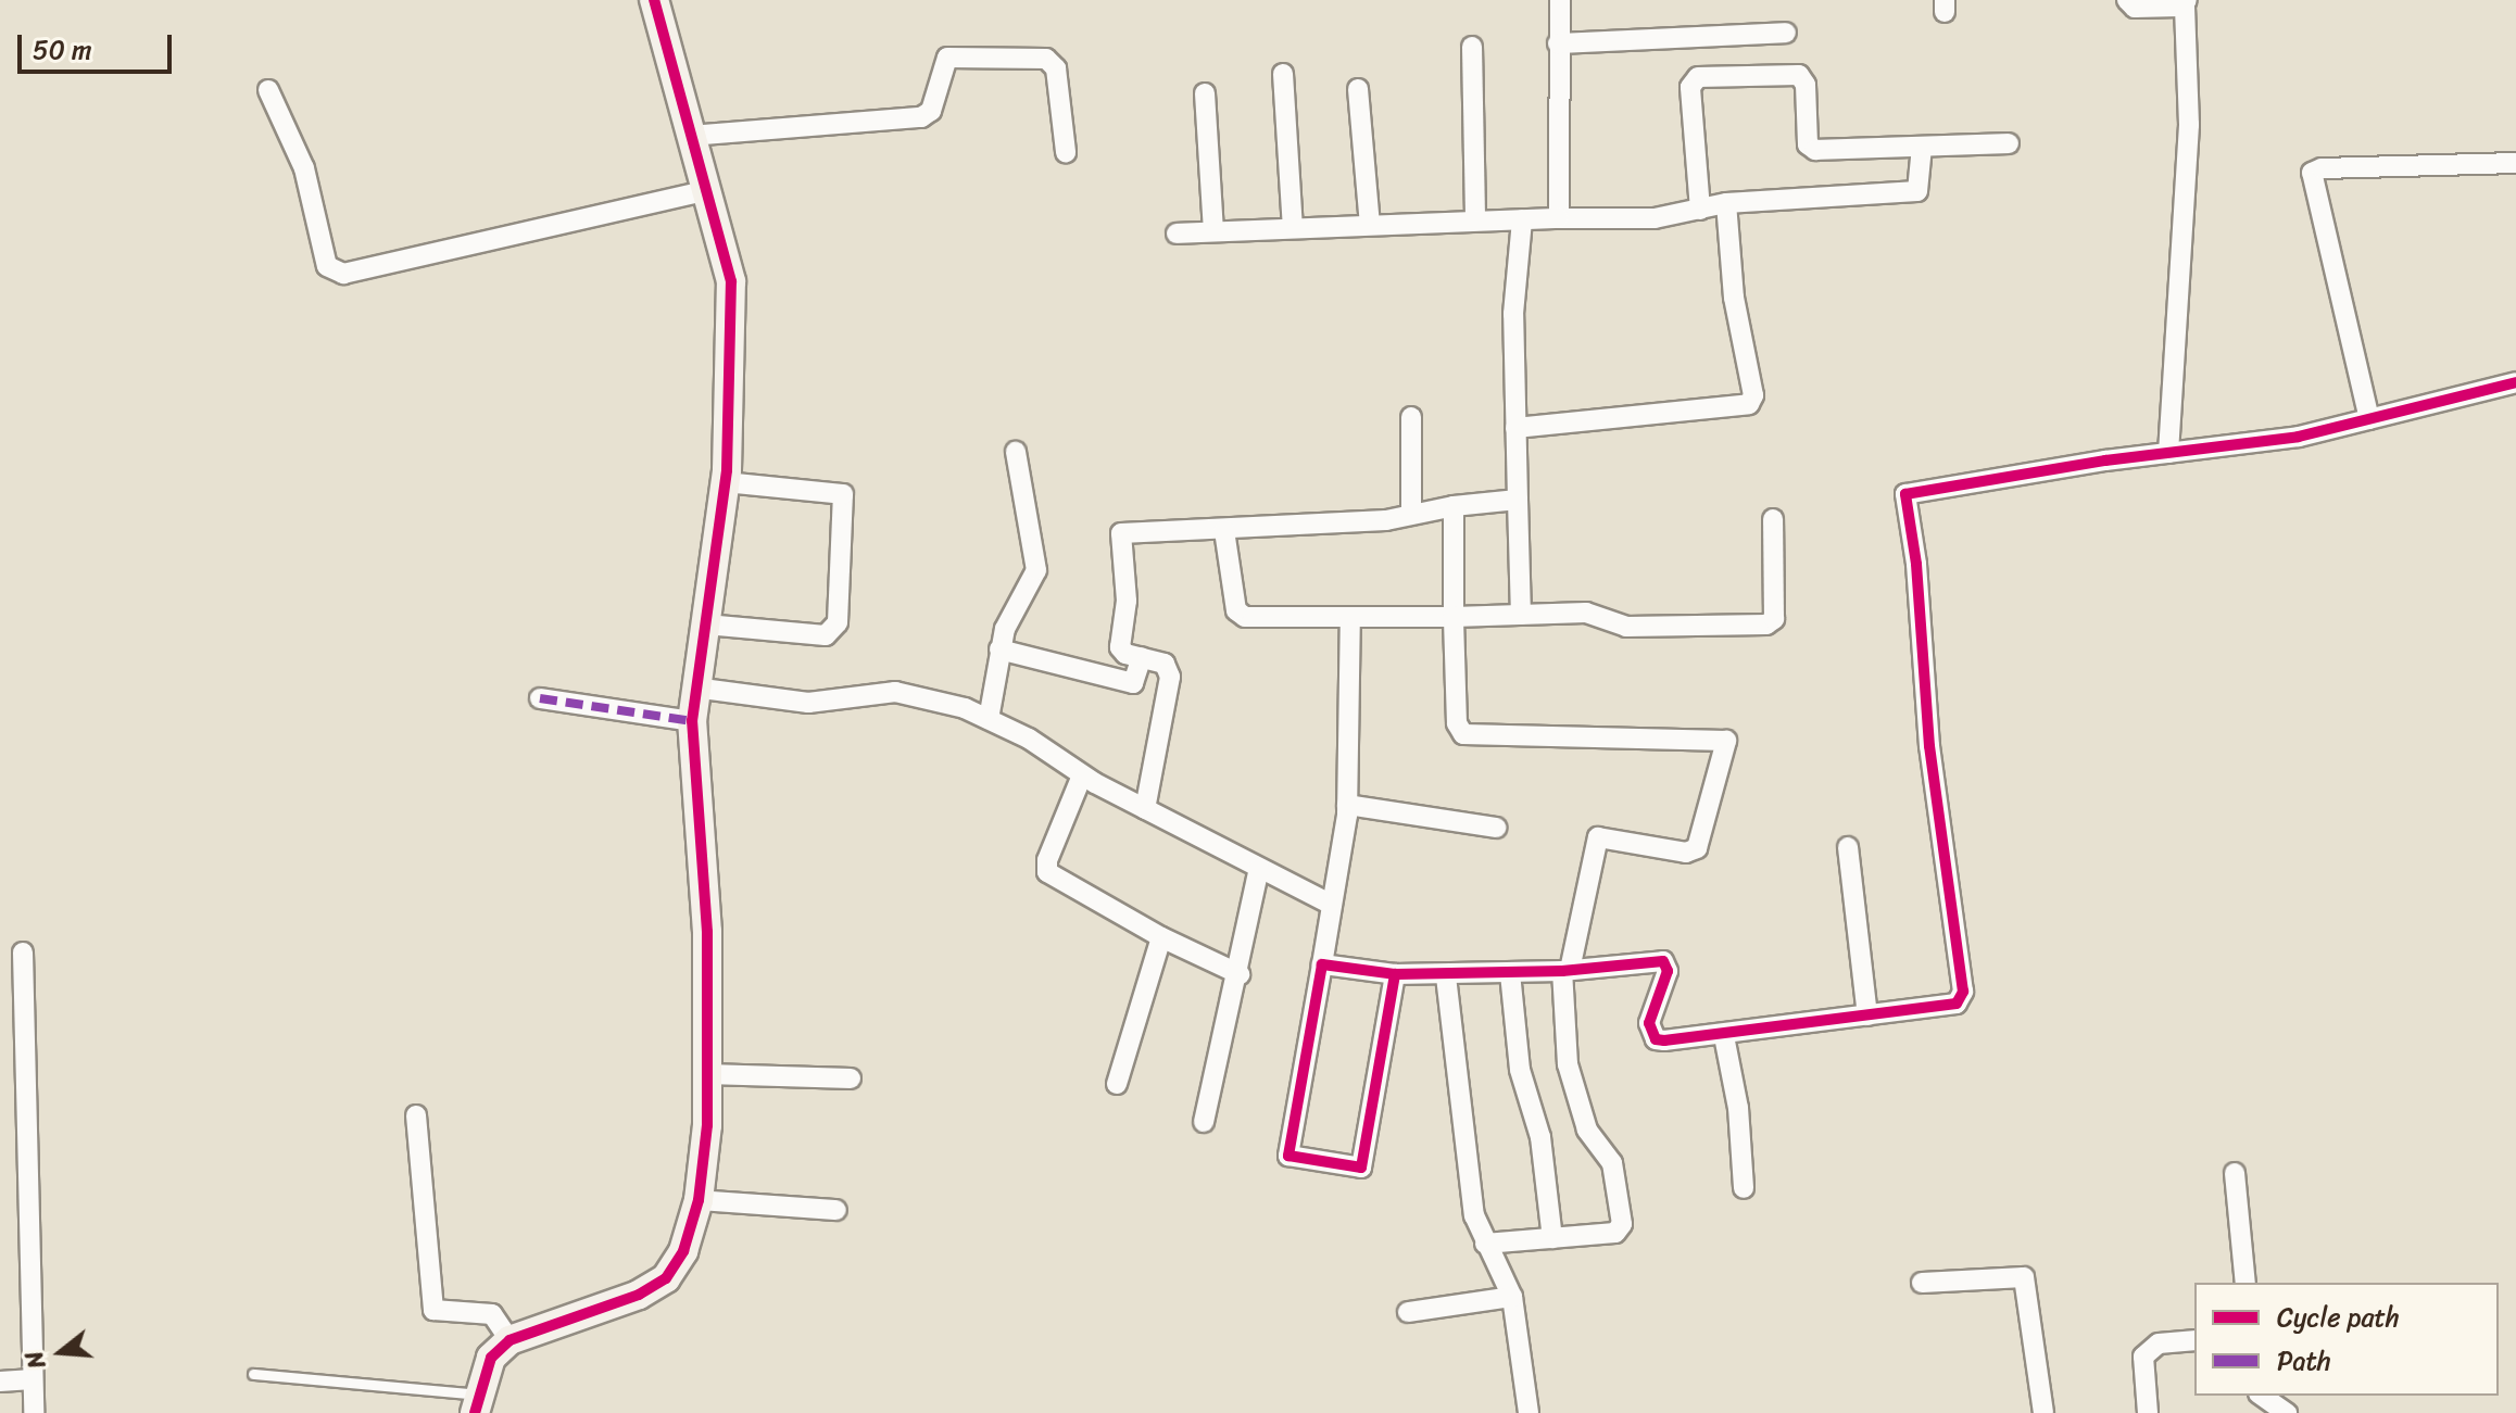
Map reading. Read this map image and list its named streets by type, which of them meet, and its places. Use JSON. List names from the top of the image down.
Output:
{
  "legend": ["Cycle path", "Path"],
  "scale_bar": "50 m",
  "north": "left"
}
